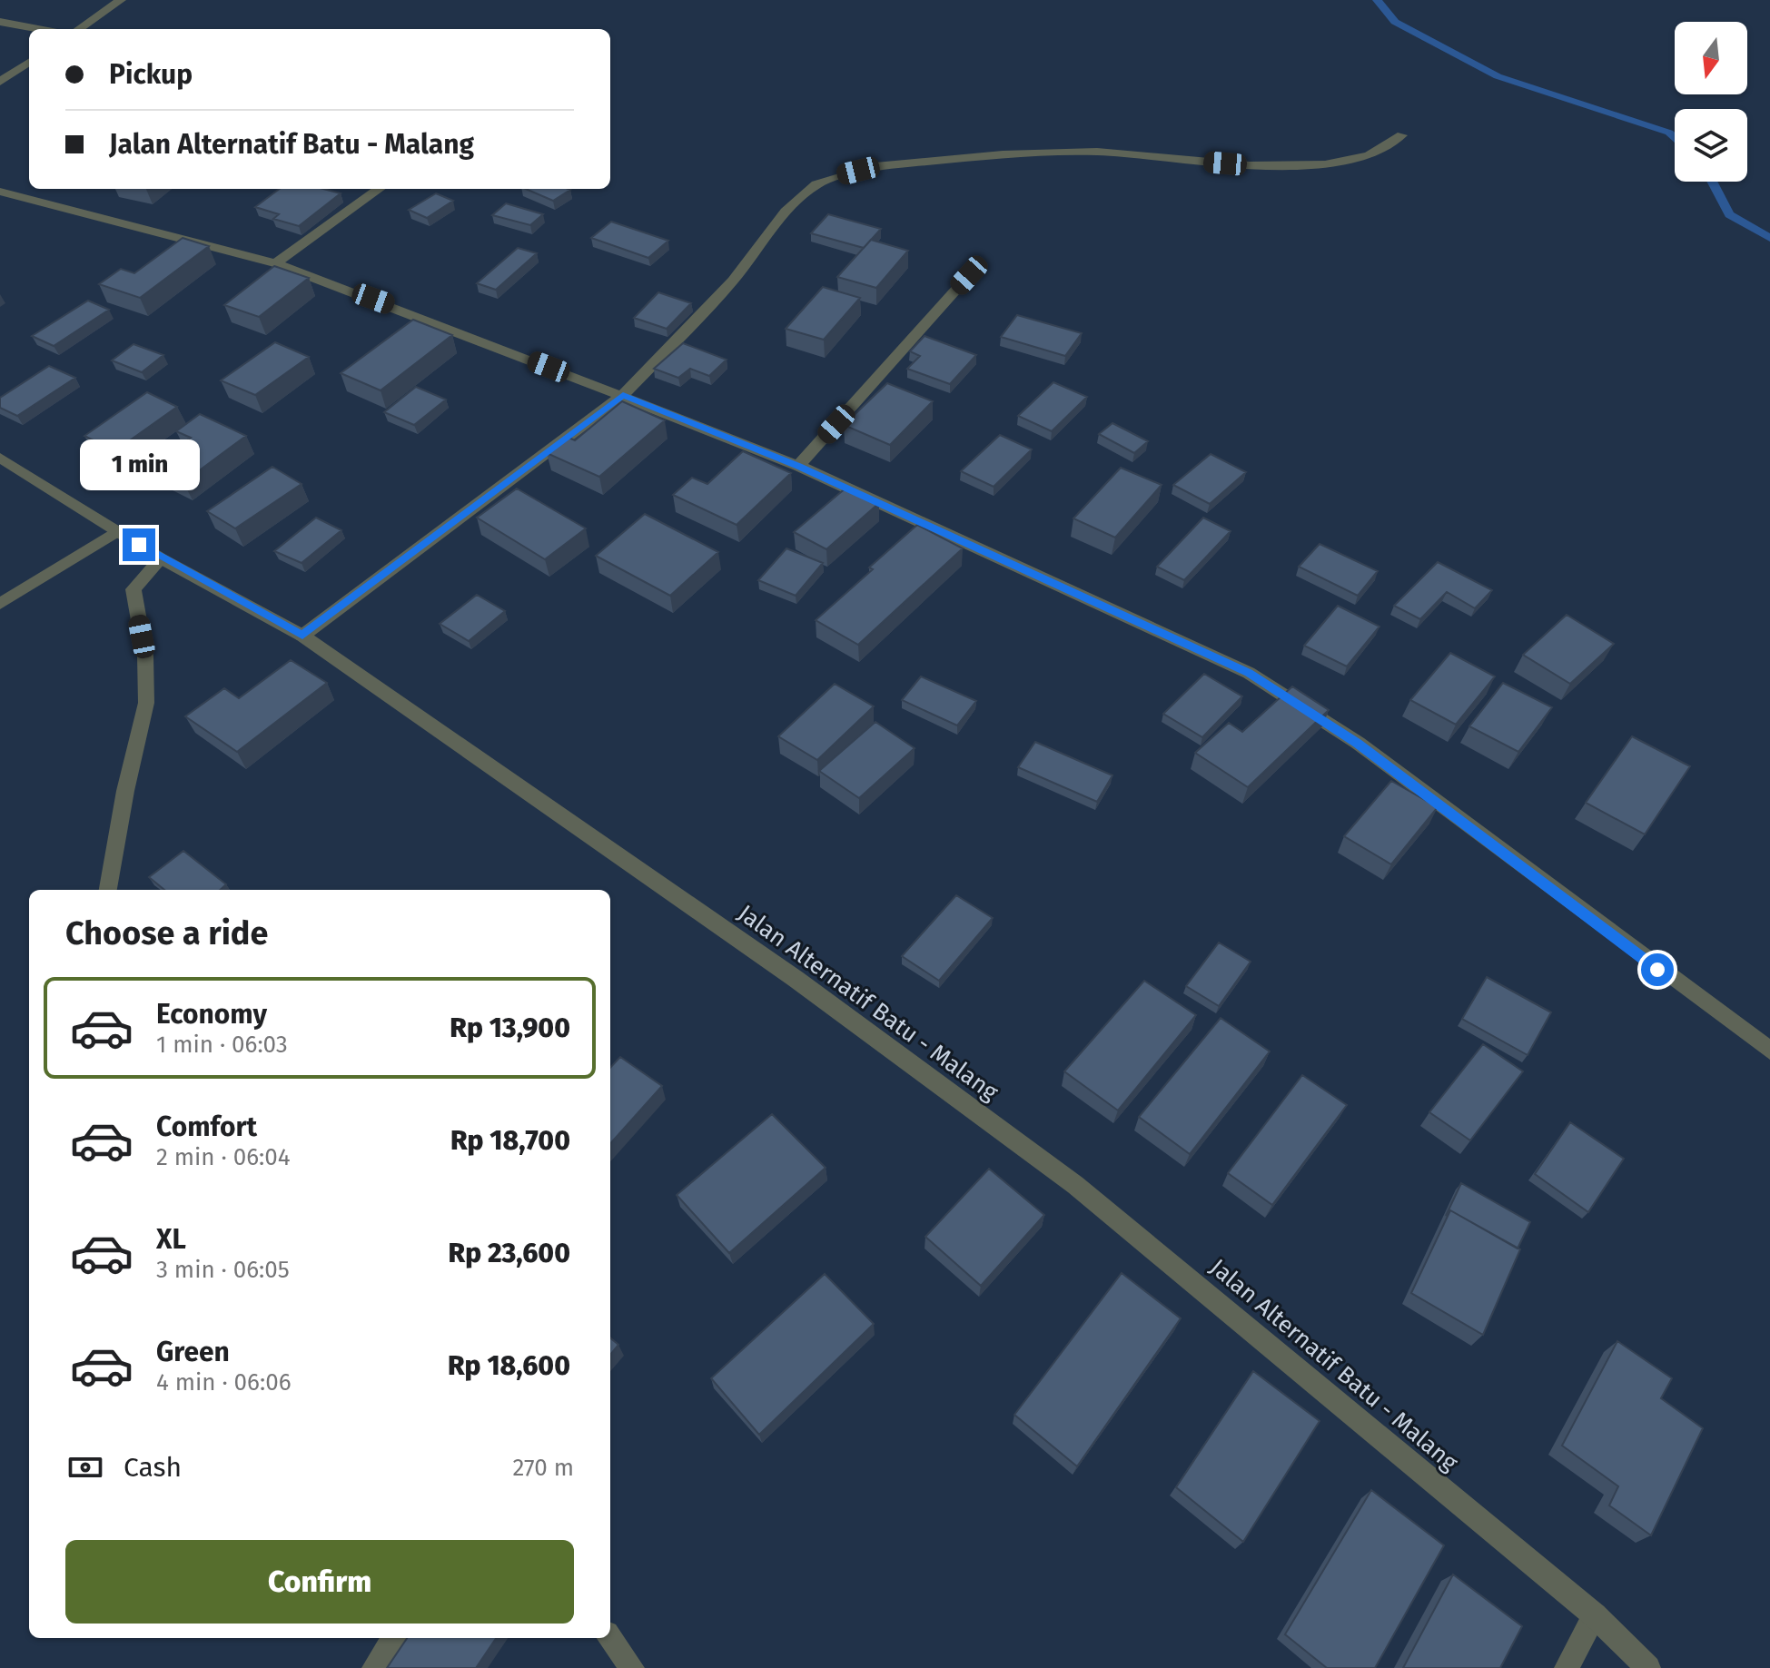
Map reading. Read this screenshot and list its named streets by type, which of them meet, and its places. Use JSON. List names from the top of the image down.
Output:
{
  "streets": {
    "street": ["Jalan Alternatif Batu - Malang"]
  },
  "north": "bottom",
  "page": {
    "banner": ["Pickup", "Jalan Alternatif Batu - Malang"],
    "bubble": "1 min",
    "heading": "Choose a ride",
    "list": [
      {
        "name": "Economy",
        "note": "1 min · 06:03",
        "value": "Rp 13,900"
      },
      {
        "name": "Comfort",
        "note": "2 min · 06:04",
        "value": "Rp 18,700"
      },
      {
        "name": "XL",
        "note": "3 min · 06:05",
        "value": "Rp 23,600"
      },
      {
        "name": "Green",
        "note": "4 min · 06:06",
        "value": "Rp 18,600"
      }
    ],
    "pay": ["Cash", "270 m"],
    "buttons": "Confirm"
  }
}
